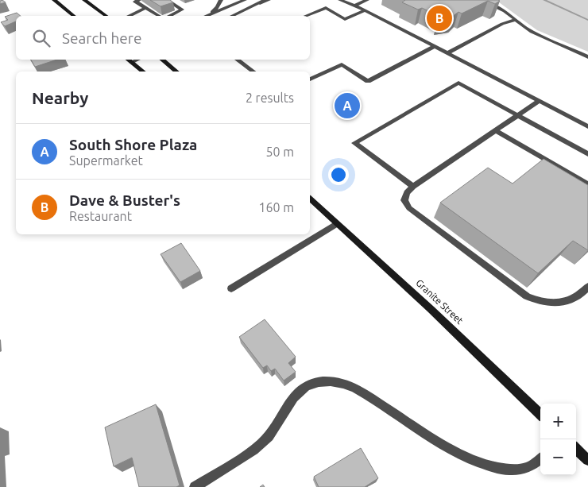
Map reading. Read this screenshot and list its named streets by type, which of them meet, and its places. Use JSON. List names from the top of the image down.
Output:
{
  "streets": {
    "main road": ["Granite Street"]
  },
  "page": {
    "pins": ["B", "A"],
    "search": "Search here",
    "heading": ["Nearby", "2 results"],
    "list": [
      {
        "mark": "A",
        "name": "South Shore Plaza",
        "note": "Supermarket",
        "value": "50 m"
      },
      {
        "mark": "B",
        "name": "Dave & Buster's",
        "note": "Restaurant",
        "value": "160 m"
      }
    ],
    "map_buttons": ["+", "−"]
  }
}
